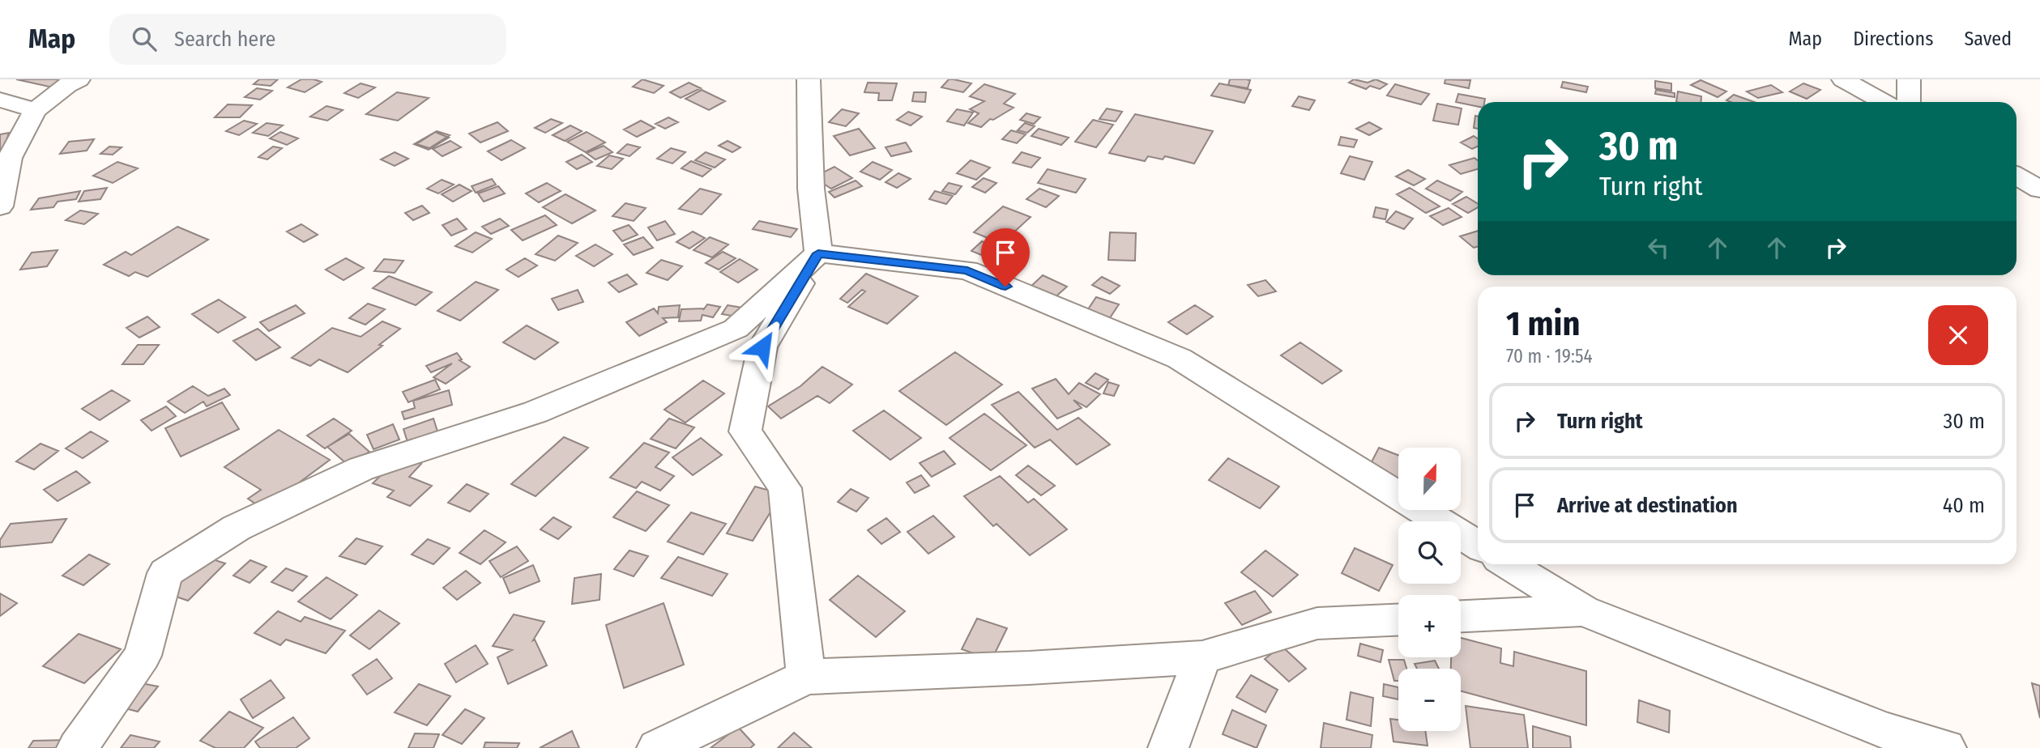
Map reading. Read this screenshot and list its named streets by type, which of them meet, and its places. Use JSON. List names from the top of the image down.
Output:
{
  "north": "top",
  "page": {
    "header": "Map",
    "search": "Search here",
    "nav": ["Map", "Directions", "Saved"],
    "turn": ["30 m", "Turn right"],
    "heading": ["1 min", "70 m · 19:54"],
    "list": [
      {
        "name": "Turn right",
        "value": "30 m"
      },
      {
        "name": "Arrive at destination",
        "value": "40 m"
      }
    ],
    "map_buttons": ["+", "−"]
  }
}
